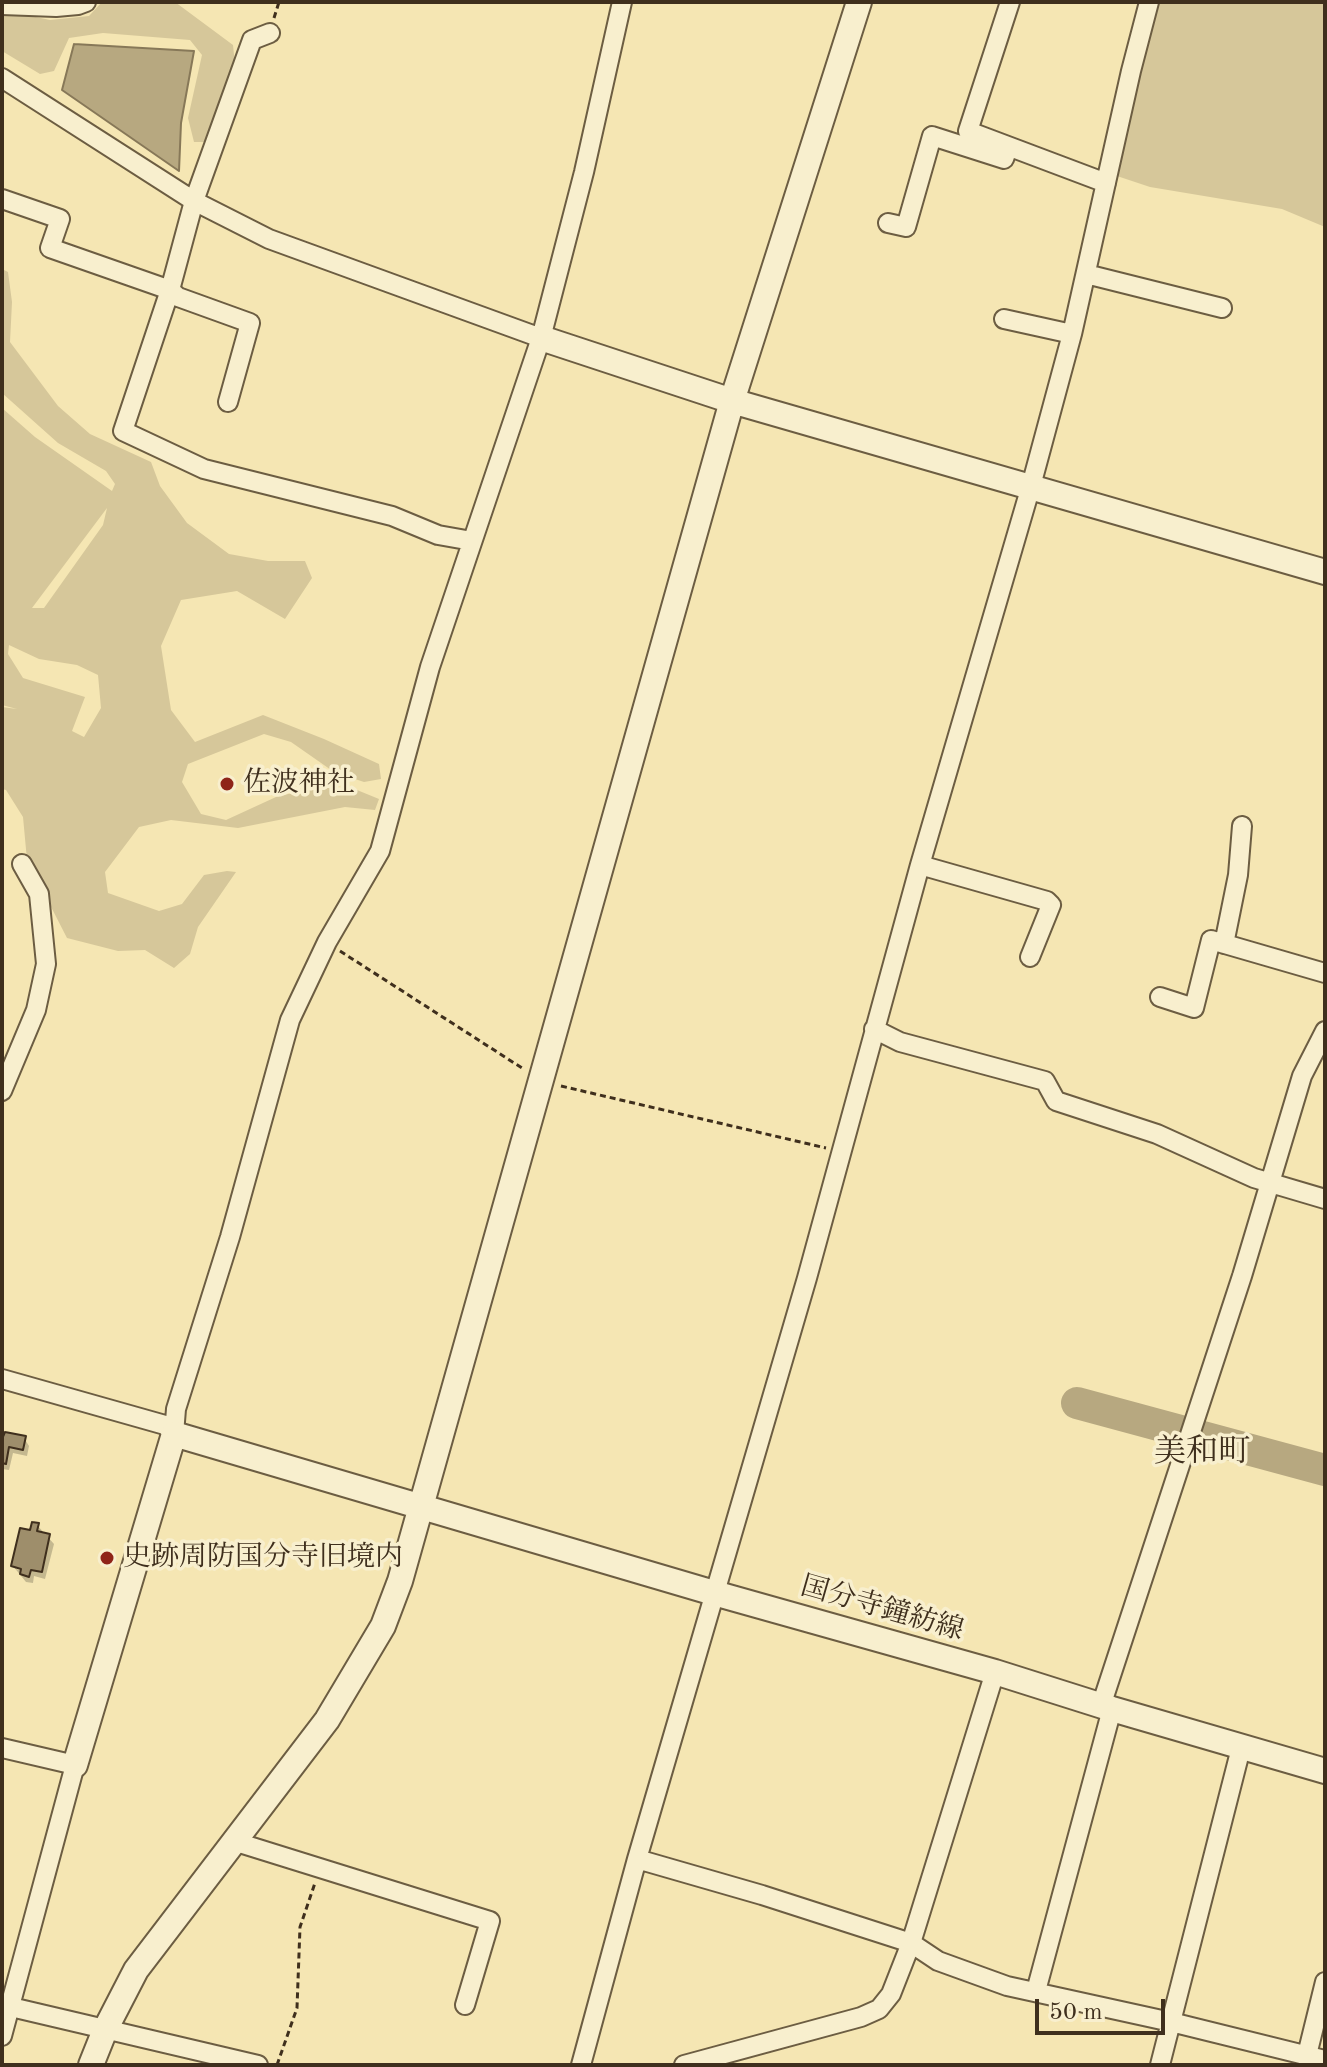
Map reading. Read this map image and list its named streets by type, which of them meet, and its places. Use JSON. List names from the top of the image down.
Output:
{
  "streets": {
    "street": ["国分寺鐘紡線"]
  },
  "districts": ["美和町"],
  "places": ["佐波神社", "史跡周防国分寺旧境内"],
  "scale_bar": "50 m"
}
